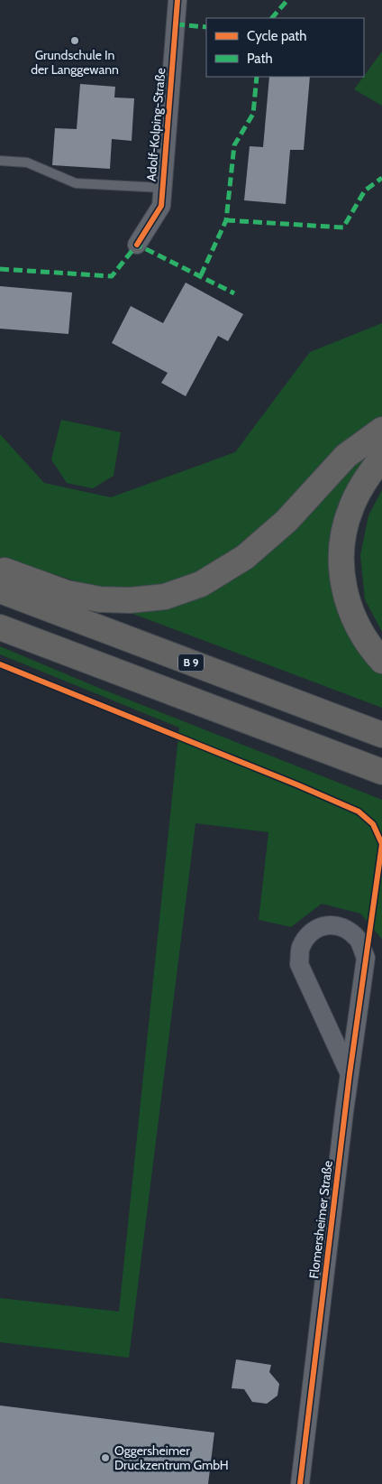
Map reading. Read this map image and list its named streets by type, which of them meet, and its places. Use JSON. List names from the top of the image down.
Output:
{
  "streets": {
    "highway": ["B 9"],
    "street": ["Adolf-Kolping-Straße", "Flomersheimer Straße"]
  },
  "places": ["Grundschule In der Langgewann", "Oggersheimer Druckzentrum GmbH"],
  "legend": ["Cycle path", "Path"]
}
